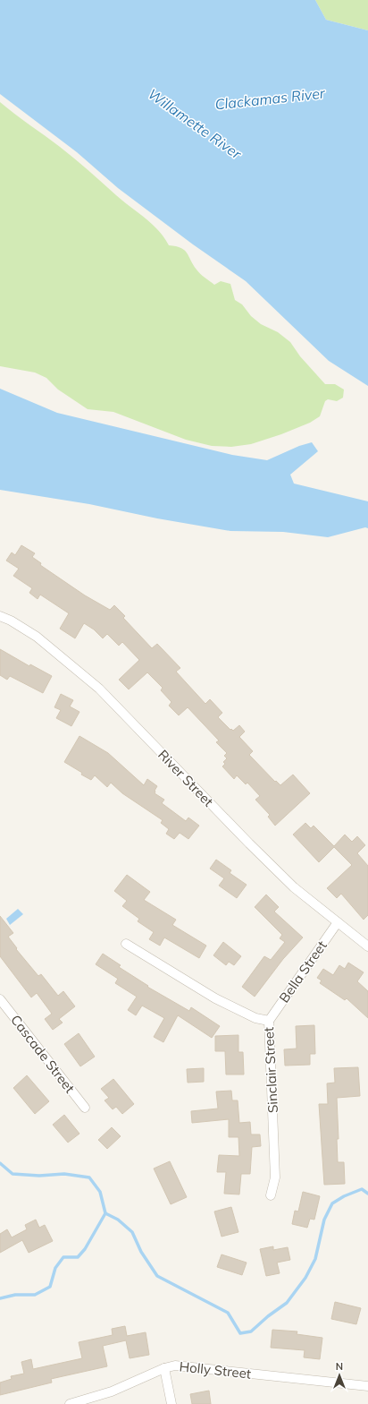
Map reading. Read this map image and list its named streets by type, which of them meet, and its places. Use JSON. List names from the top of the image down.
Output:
{
  "streets": {
    "street": [
      "River Street",
      "Bella Street",
      "Cascade Street",
      "Sinclair Street",
      "Holly Street"
    ]
  },
  "crossings": [
    ["River Street", "Bella Street"],
    ["Bella Street", "Sinclair Street"]
  ],
  "water": ["Clackamas River", "Willamette River"],
  "north": "top"
}
